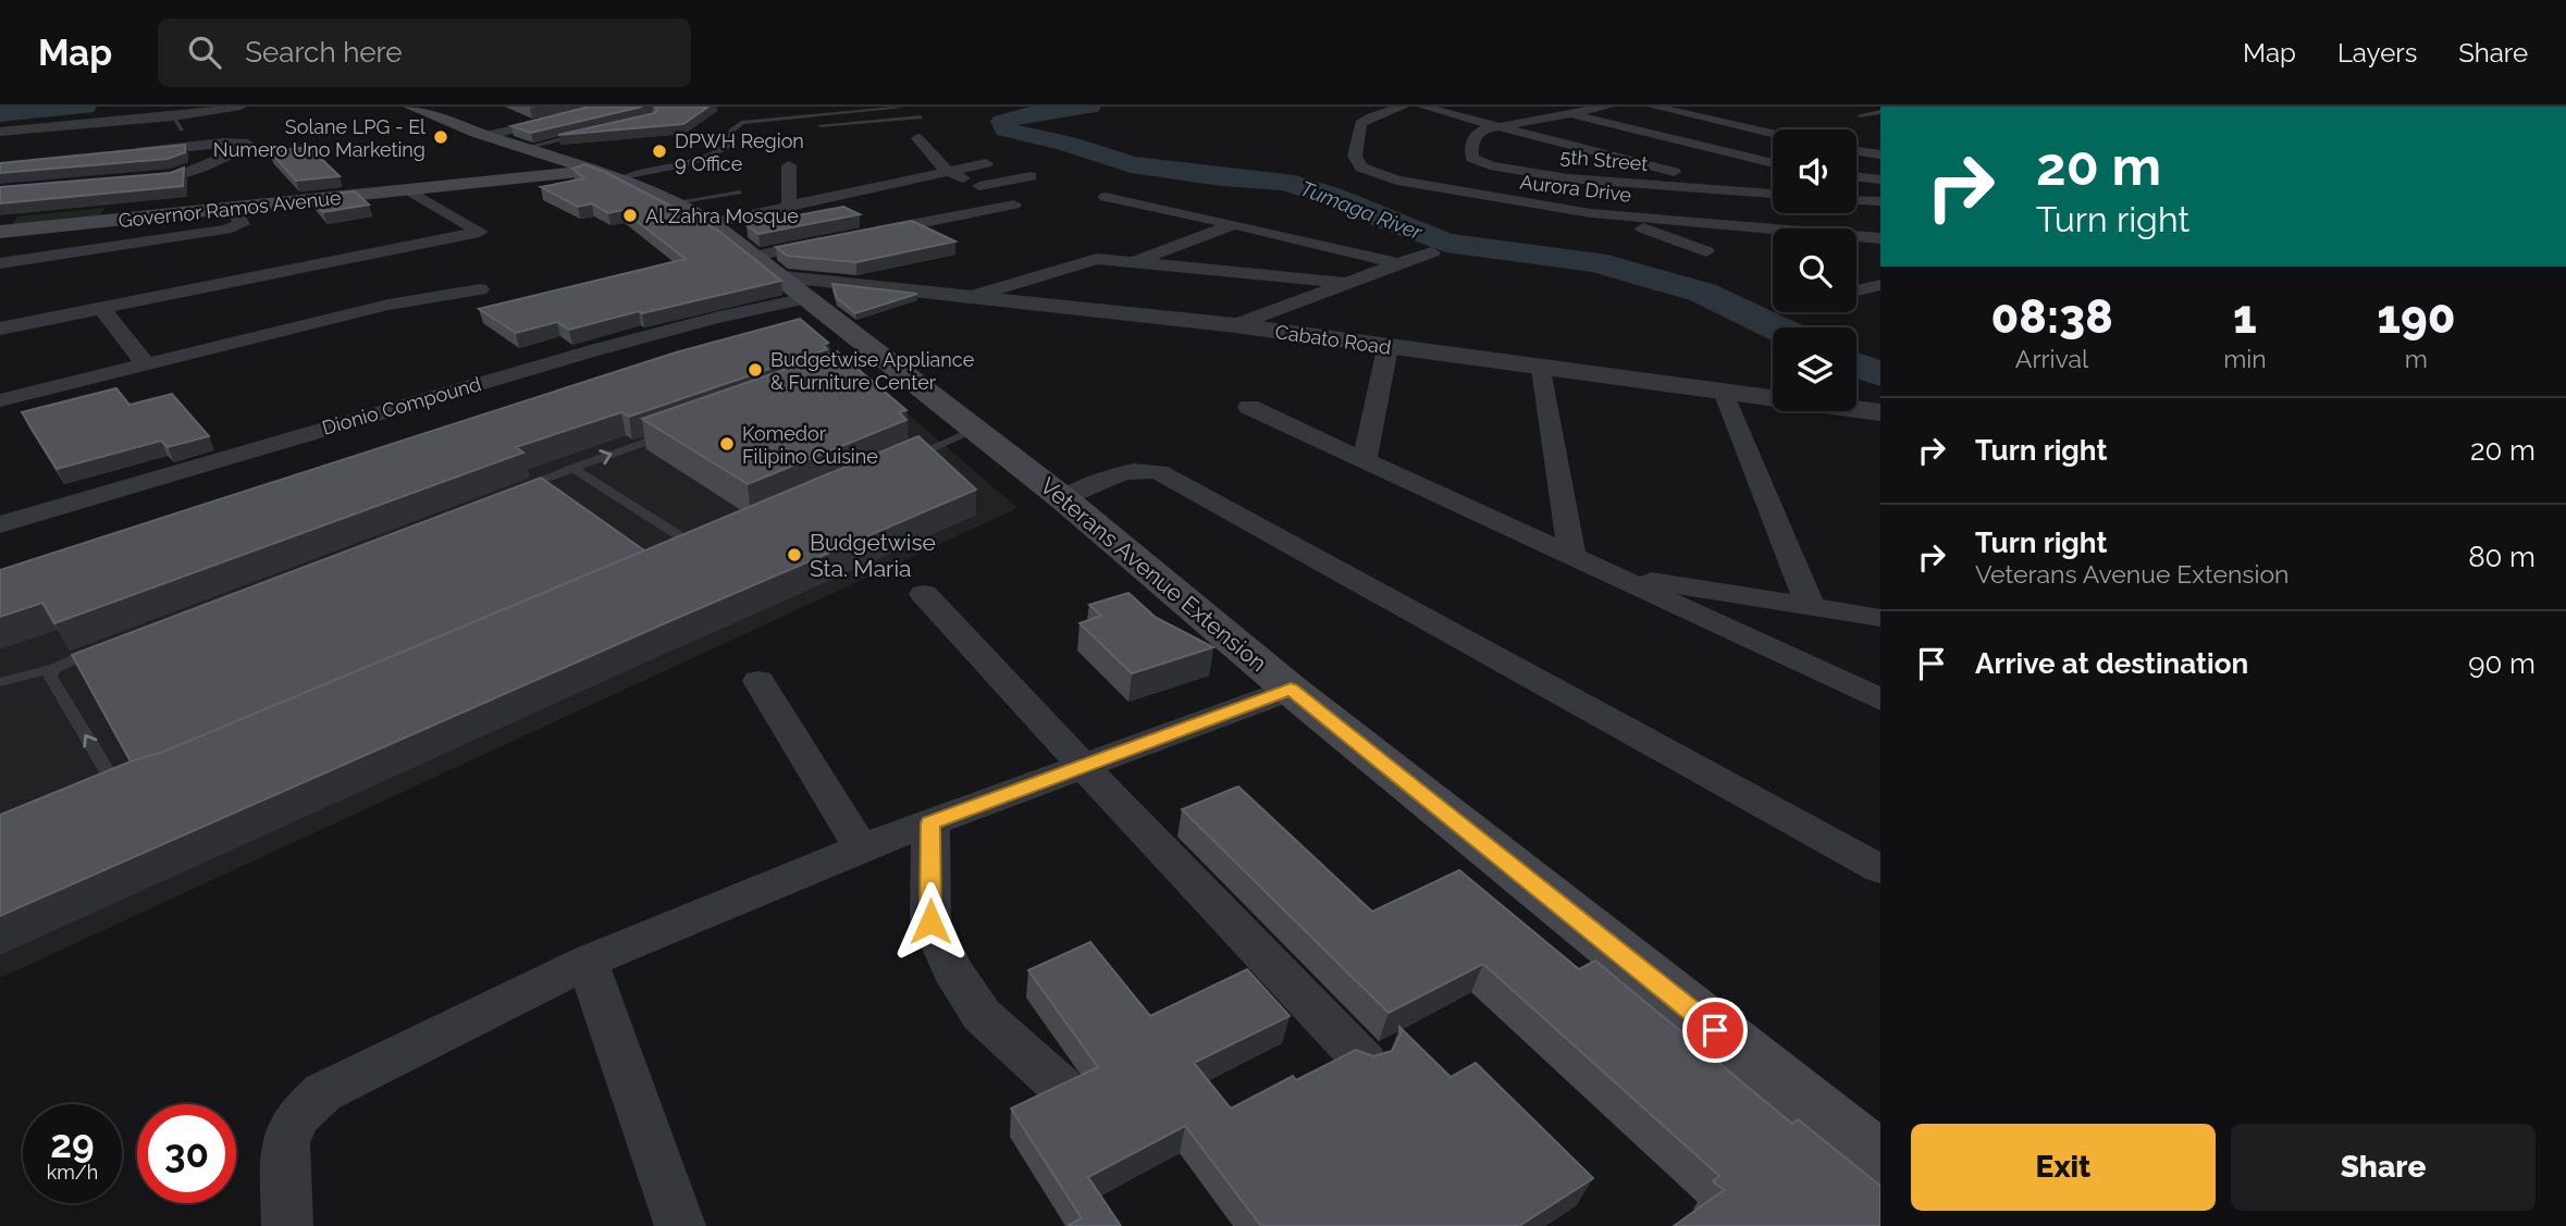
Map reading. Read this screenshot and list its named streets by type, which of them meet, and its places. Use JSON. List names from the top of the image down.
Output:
{
  "streets": {
    "main road": ["Governor Ramos Avenue", "Veterans Avenue Extension"],
    "street": [
      "5th Street",
      "Aurora Drive",
      "Cabato Road",
      "Dionio Compound"
    ]
  },
  "crossings": [
    ["Governor Ramos Avenue", "Veterans Avenue Extension"],
    ["Cabato Road", "Dionio Compound"],
    ["Cabato Road", "Veterans Avenue Extension"],
    ["Dionio Compound", "Veterans Avenue Extension"]
  ],
  "water": ["Tumaga River"],
  "places": [
    "Solane LPG - El Numero Uno Marketing",
    "DPWH Region 9 Office",
    "Al Zahra Mosque",
    "Budgetwise Appliance & Furniture Center",
    "Komedor Filipino Cuisine",
    "Budgetwise Sta. Maria"
  ],
  "page": {
    "header": "Map",
    "search": "Search here",
    "nav": ["Map", "Layers", "Share"],
    "turn": ["20 m", "Turn right"],
    "eta": [
      "08:38",
      "Arrival",
      "1",
      "min",
      "190",
      "m"
    ],
    "list": [
      {
        "name": "Turn right",
        "value": "20 m"
      },
      {
        "name": "Turn right",
        "note": "Veterans Avenue Extension",
        "value": "80 m"
      },
      {
        "name": "Arrive at destination",
        "value": "90 m"
      }
    ],
    "speed": "29 km/h",
    "limit": "30",
    "buttons": ["Exit", "Share"]
  }
}
